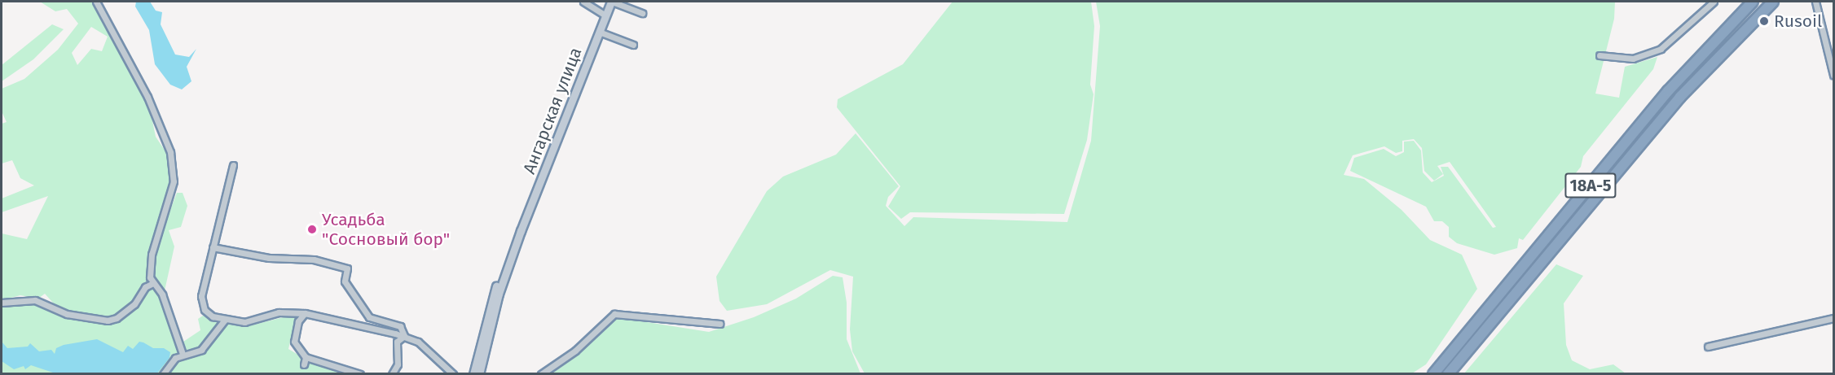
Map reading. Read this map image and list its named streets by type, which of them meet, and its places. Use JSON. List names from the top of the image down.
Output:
{
  "streets": {
    "highway": ["18А-5"],
    "main road": ["Ангарская улица"]
  },
  "places": ["Rusoil", "Усадьба \"Сосновый бор\""]
}
